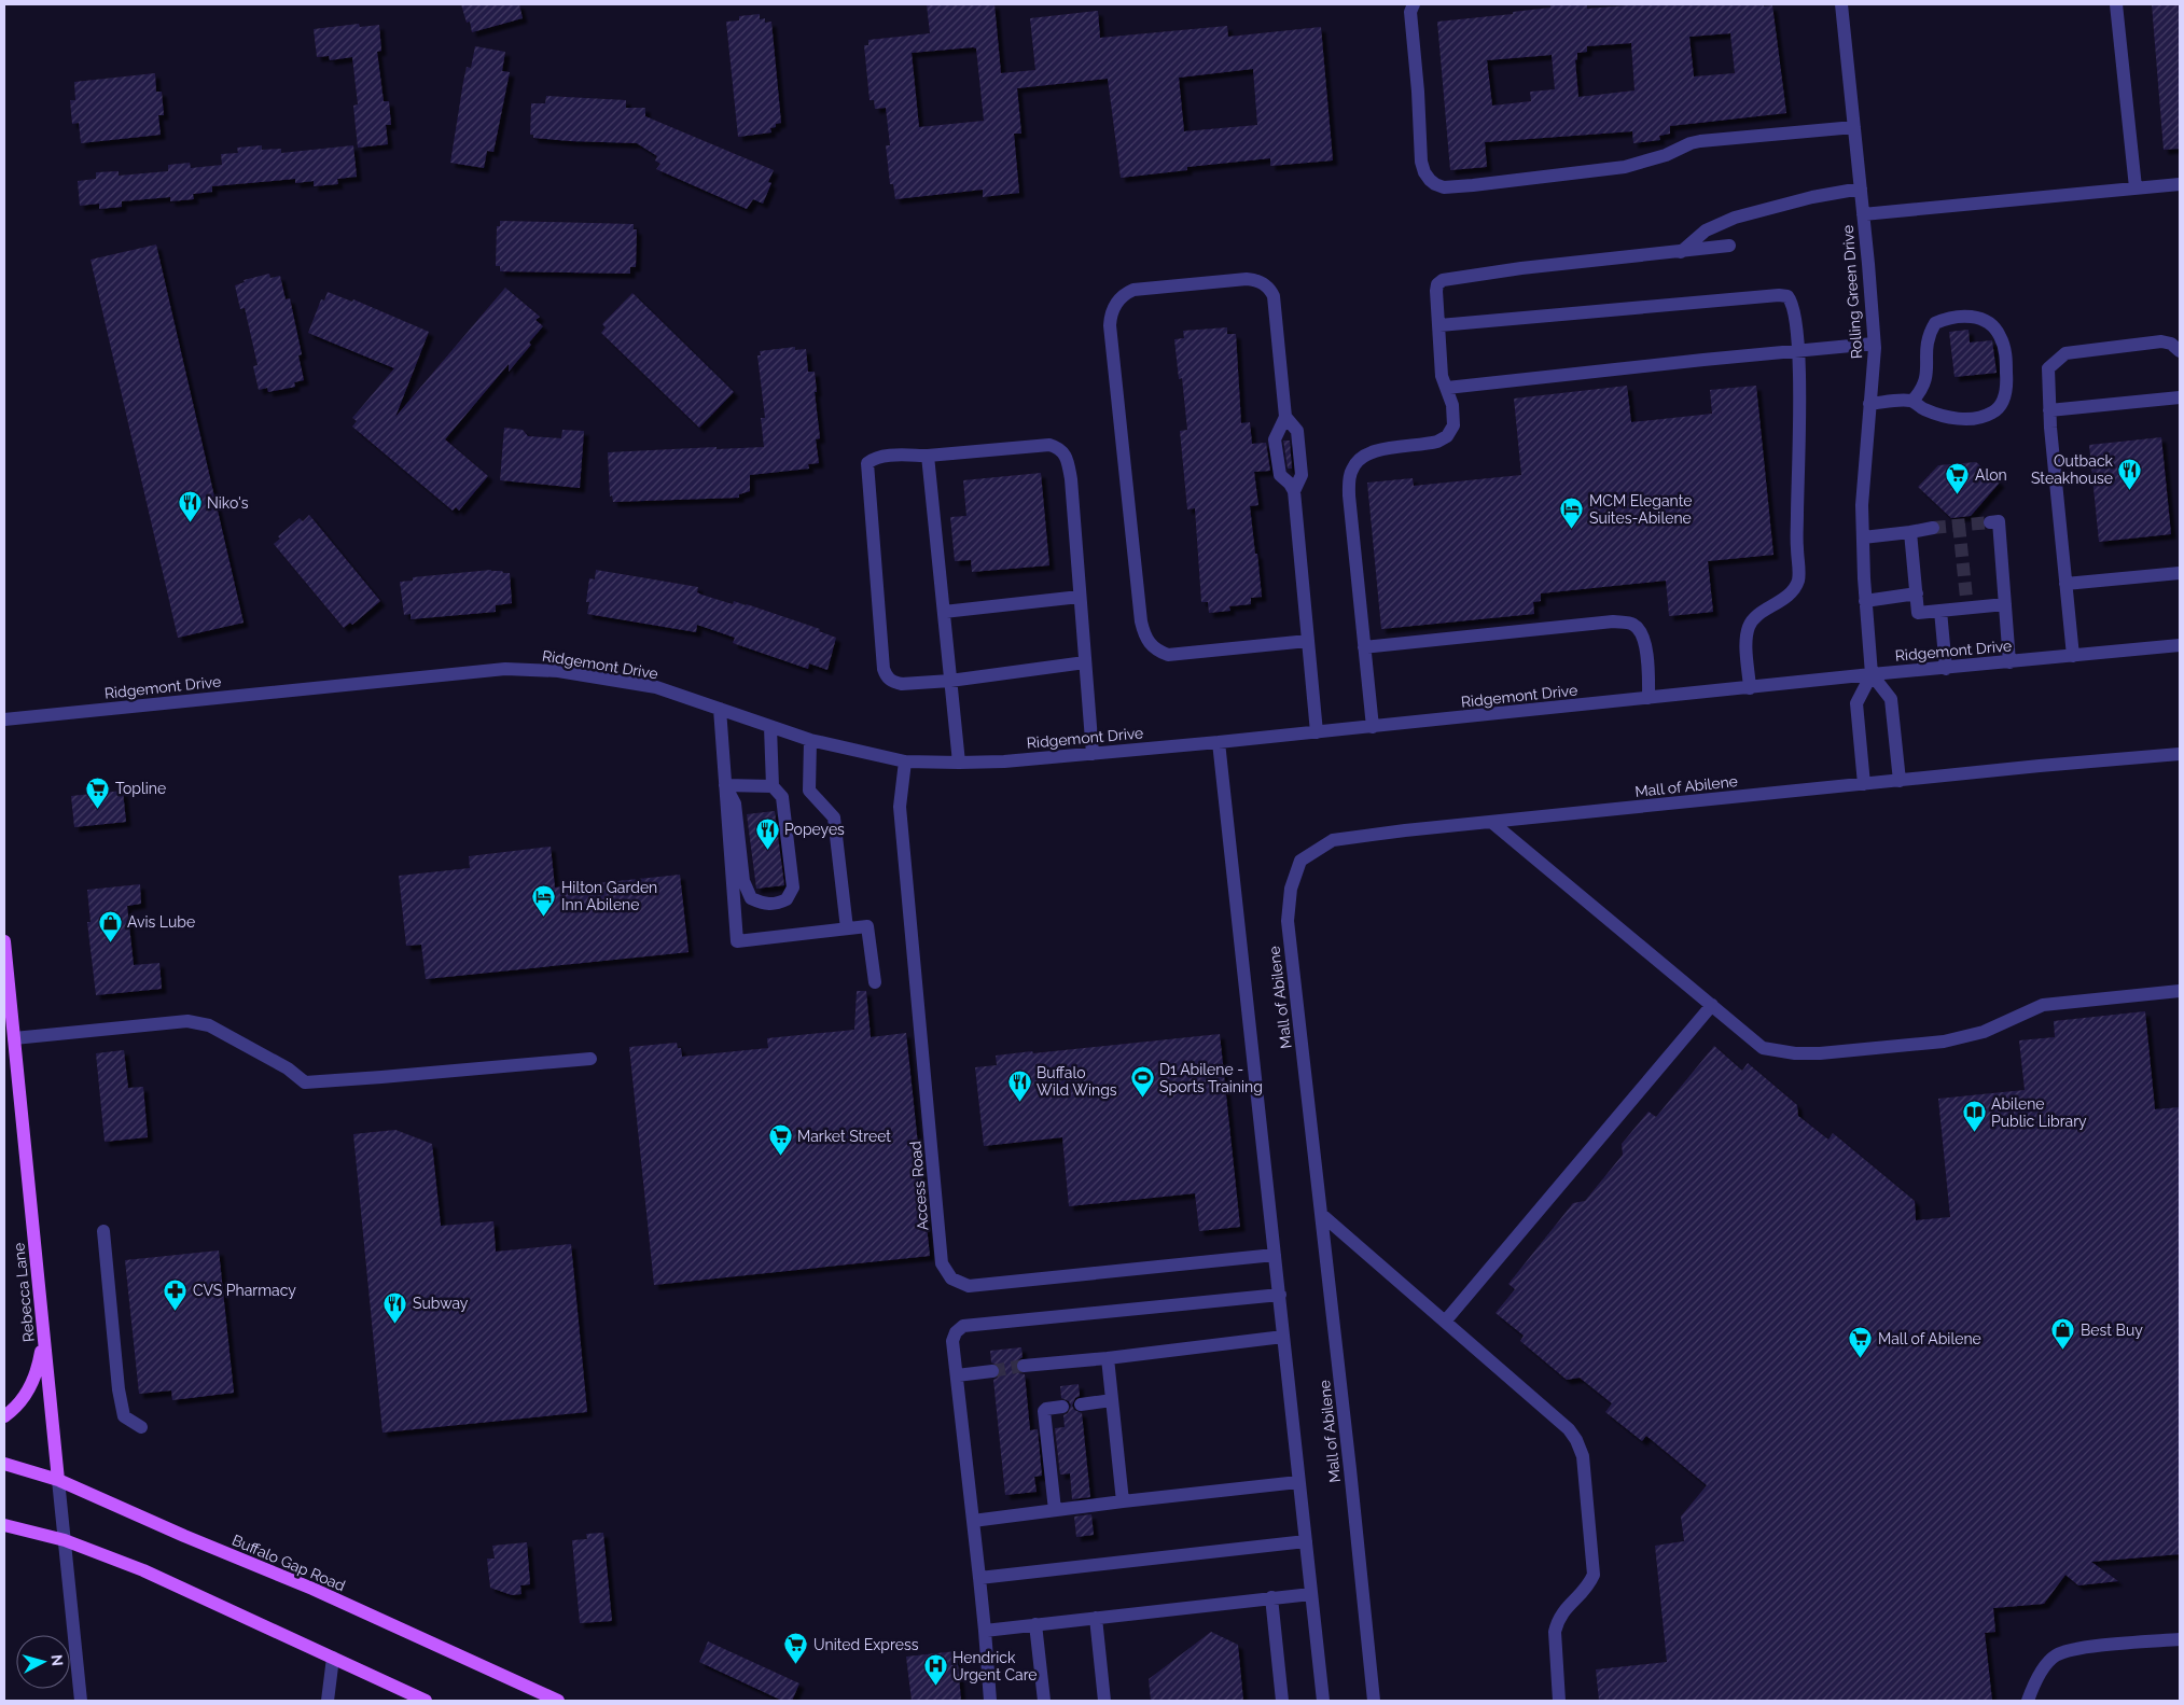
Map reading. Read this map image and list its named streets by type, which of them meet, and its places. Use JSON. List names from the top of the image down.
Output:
{
  "streets": {
    "main road": ["Rebecca Lane", "Buffalo Gap Road"],
    "street": [
      "Rolling Green Drive",
      "Ridgemont Drive",
      "Mall of Abilene",
      "Access Road"
    ]
  },
  "crossings": [
    ["Rolling Green Drive", "Ridgemont Drive"],
    ["Ridgemont Drive", "Access Road"],
    ["Rebecca Lane", "Buffalo Gap Road"]
  ],
  "places": {
    "restaurant": [
      "Outback Steakhouse",
      "Niko's",
      "Popeyes",
      "Buffalo Wild Wings",
      "Subway"
    ],
    "supermarket": [
      "Alon",
      "Topline",
      "Market Street",
      "Mall of Abilene",
      "United Express"
    ],
    "hotel": ["MCM Elegante Suites-Abilene", "Hilton Garden Inn Abilene"],
    "shop": ["Avis Lube", "Best Buy"],
    "sports": ["D1 Abilene - Sports Training"],
    "library": ["Abilene Public Library"],
    "pharmacy": ["CVS Pharmacy"],
    "hospital": ["Hendrick Urgent Care"]
  },
  "north": "right"
}
